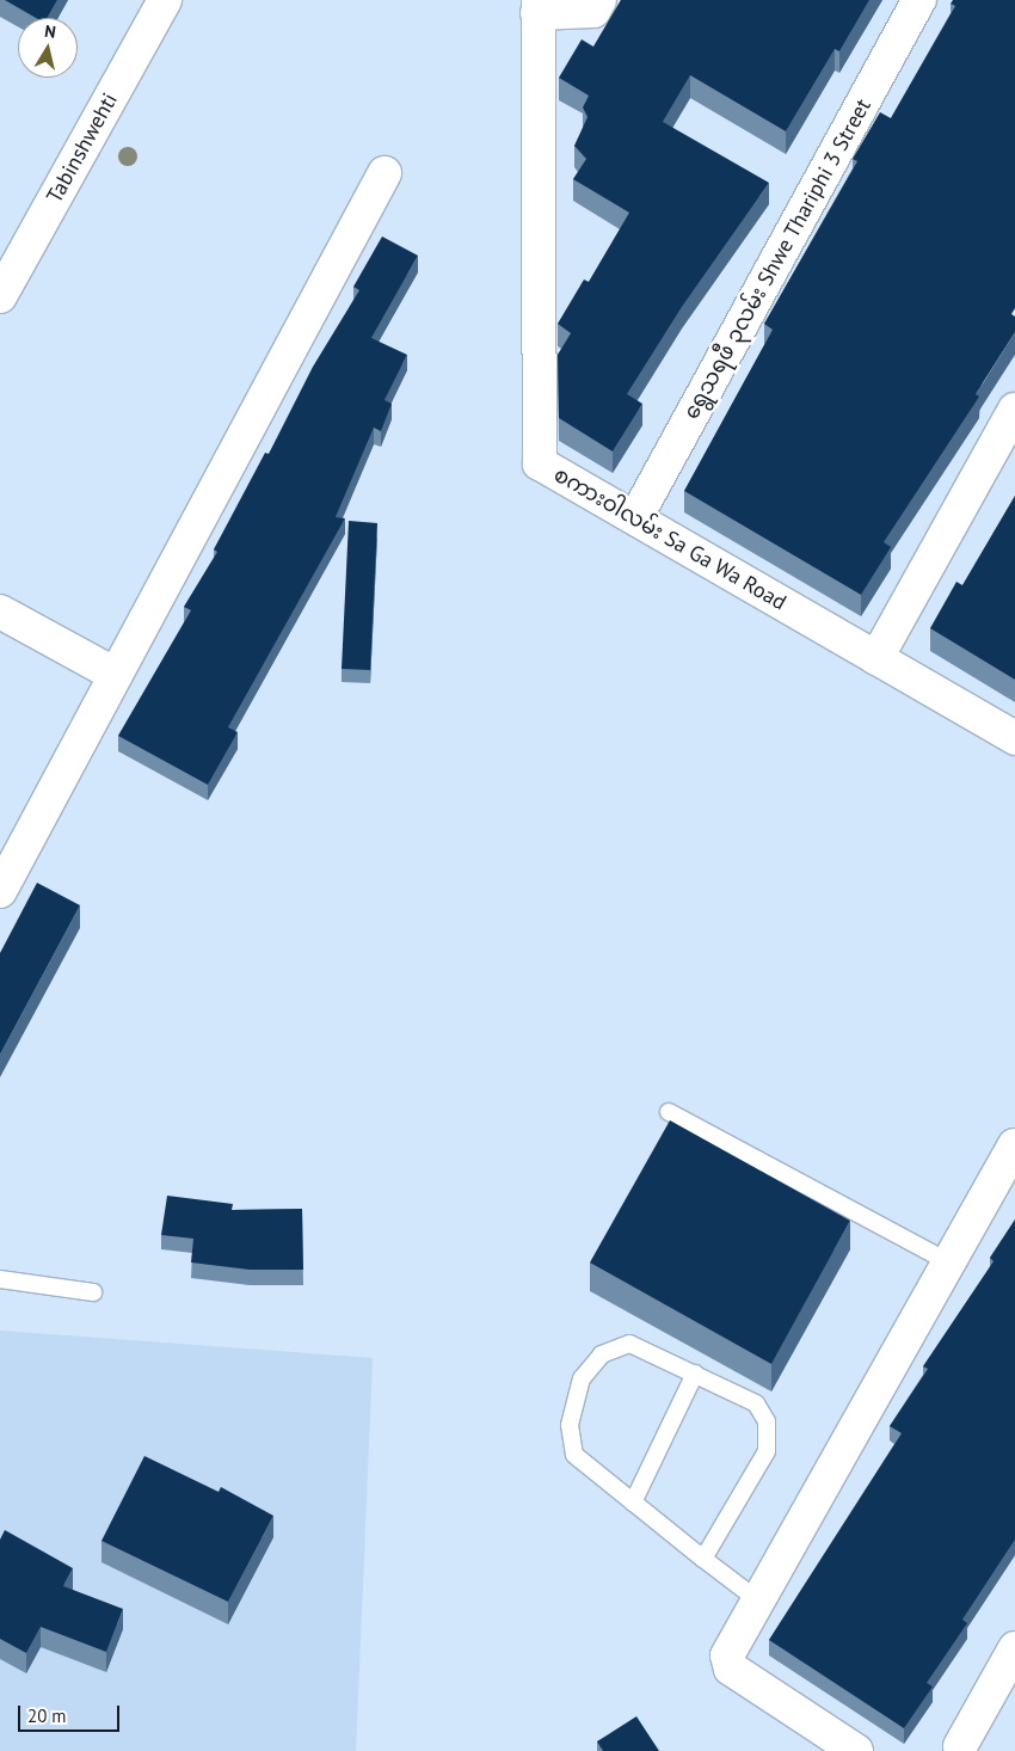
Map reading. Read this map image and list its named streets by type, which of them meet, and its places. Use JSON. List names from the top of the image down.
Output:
{
  "streets": {
    "street": ["Tabinshwehti", "ရွေသရဖီ ၃လမ်း Shwe Thariphi 3 Street", "စကားဝါလမ်း Sa Ga Wa Road"]
  },
  "crossings": [
    ["ရွေသရဖီ ၃လမ်း Shwe Thariphi 3 Street", "စကားဝါလမ်း Sa Ga Wa Road"]
  ],
  "scale_bar": "20 m",
  "north": "top"
}
